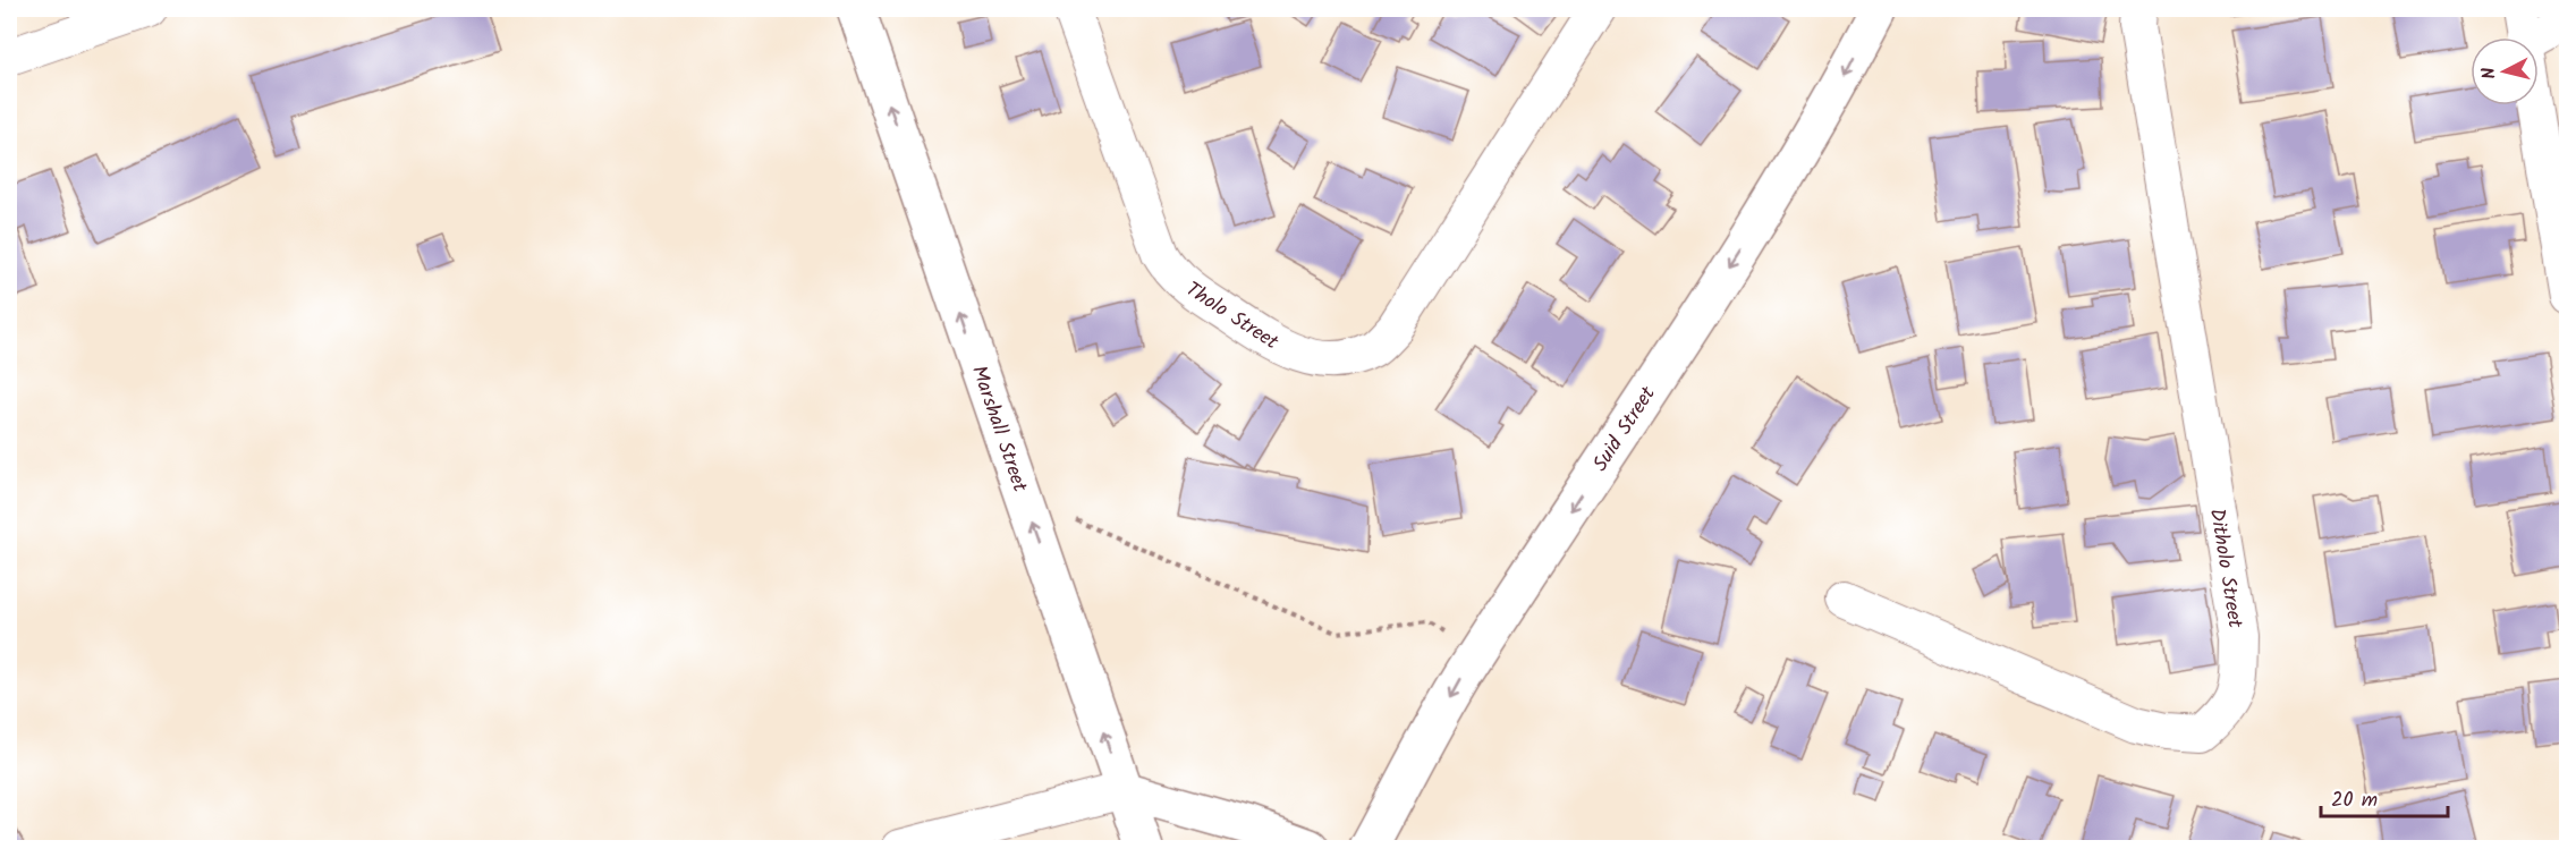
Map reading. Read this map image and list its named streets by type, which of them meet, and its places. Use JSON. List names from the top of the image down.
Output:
{
  "streets": {
    "street": [
      "Tholo Street",
      "Marshall Street",
      "Suid Street",
      "Ditholo Street"
    ]
  },
  "one_way": ["Marshall Street", "Suid Street"],
  "scale_bar": "20 m",
  "north": "left"
}
